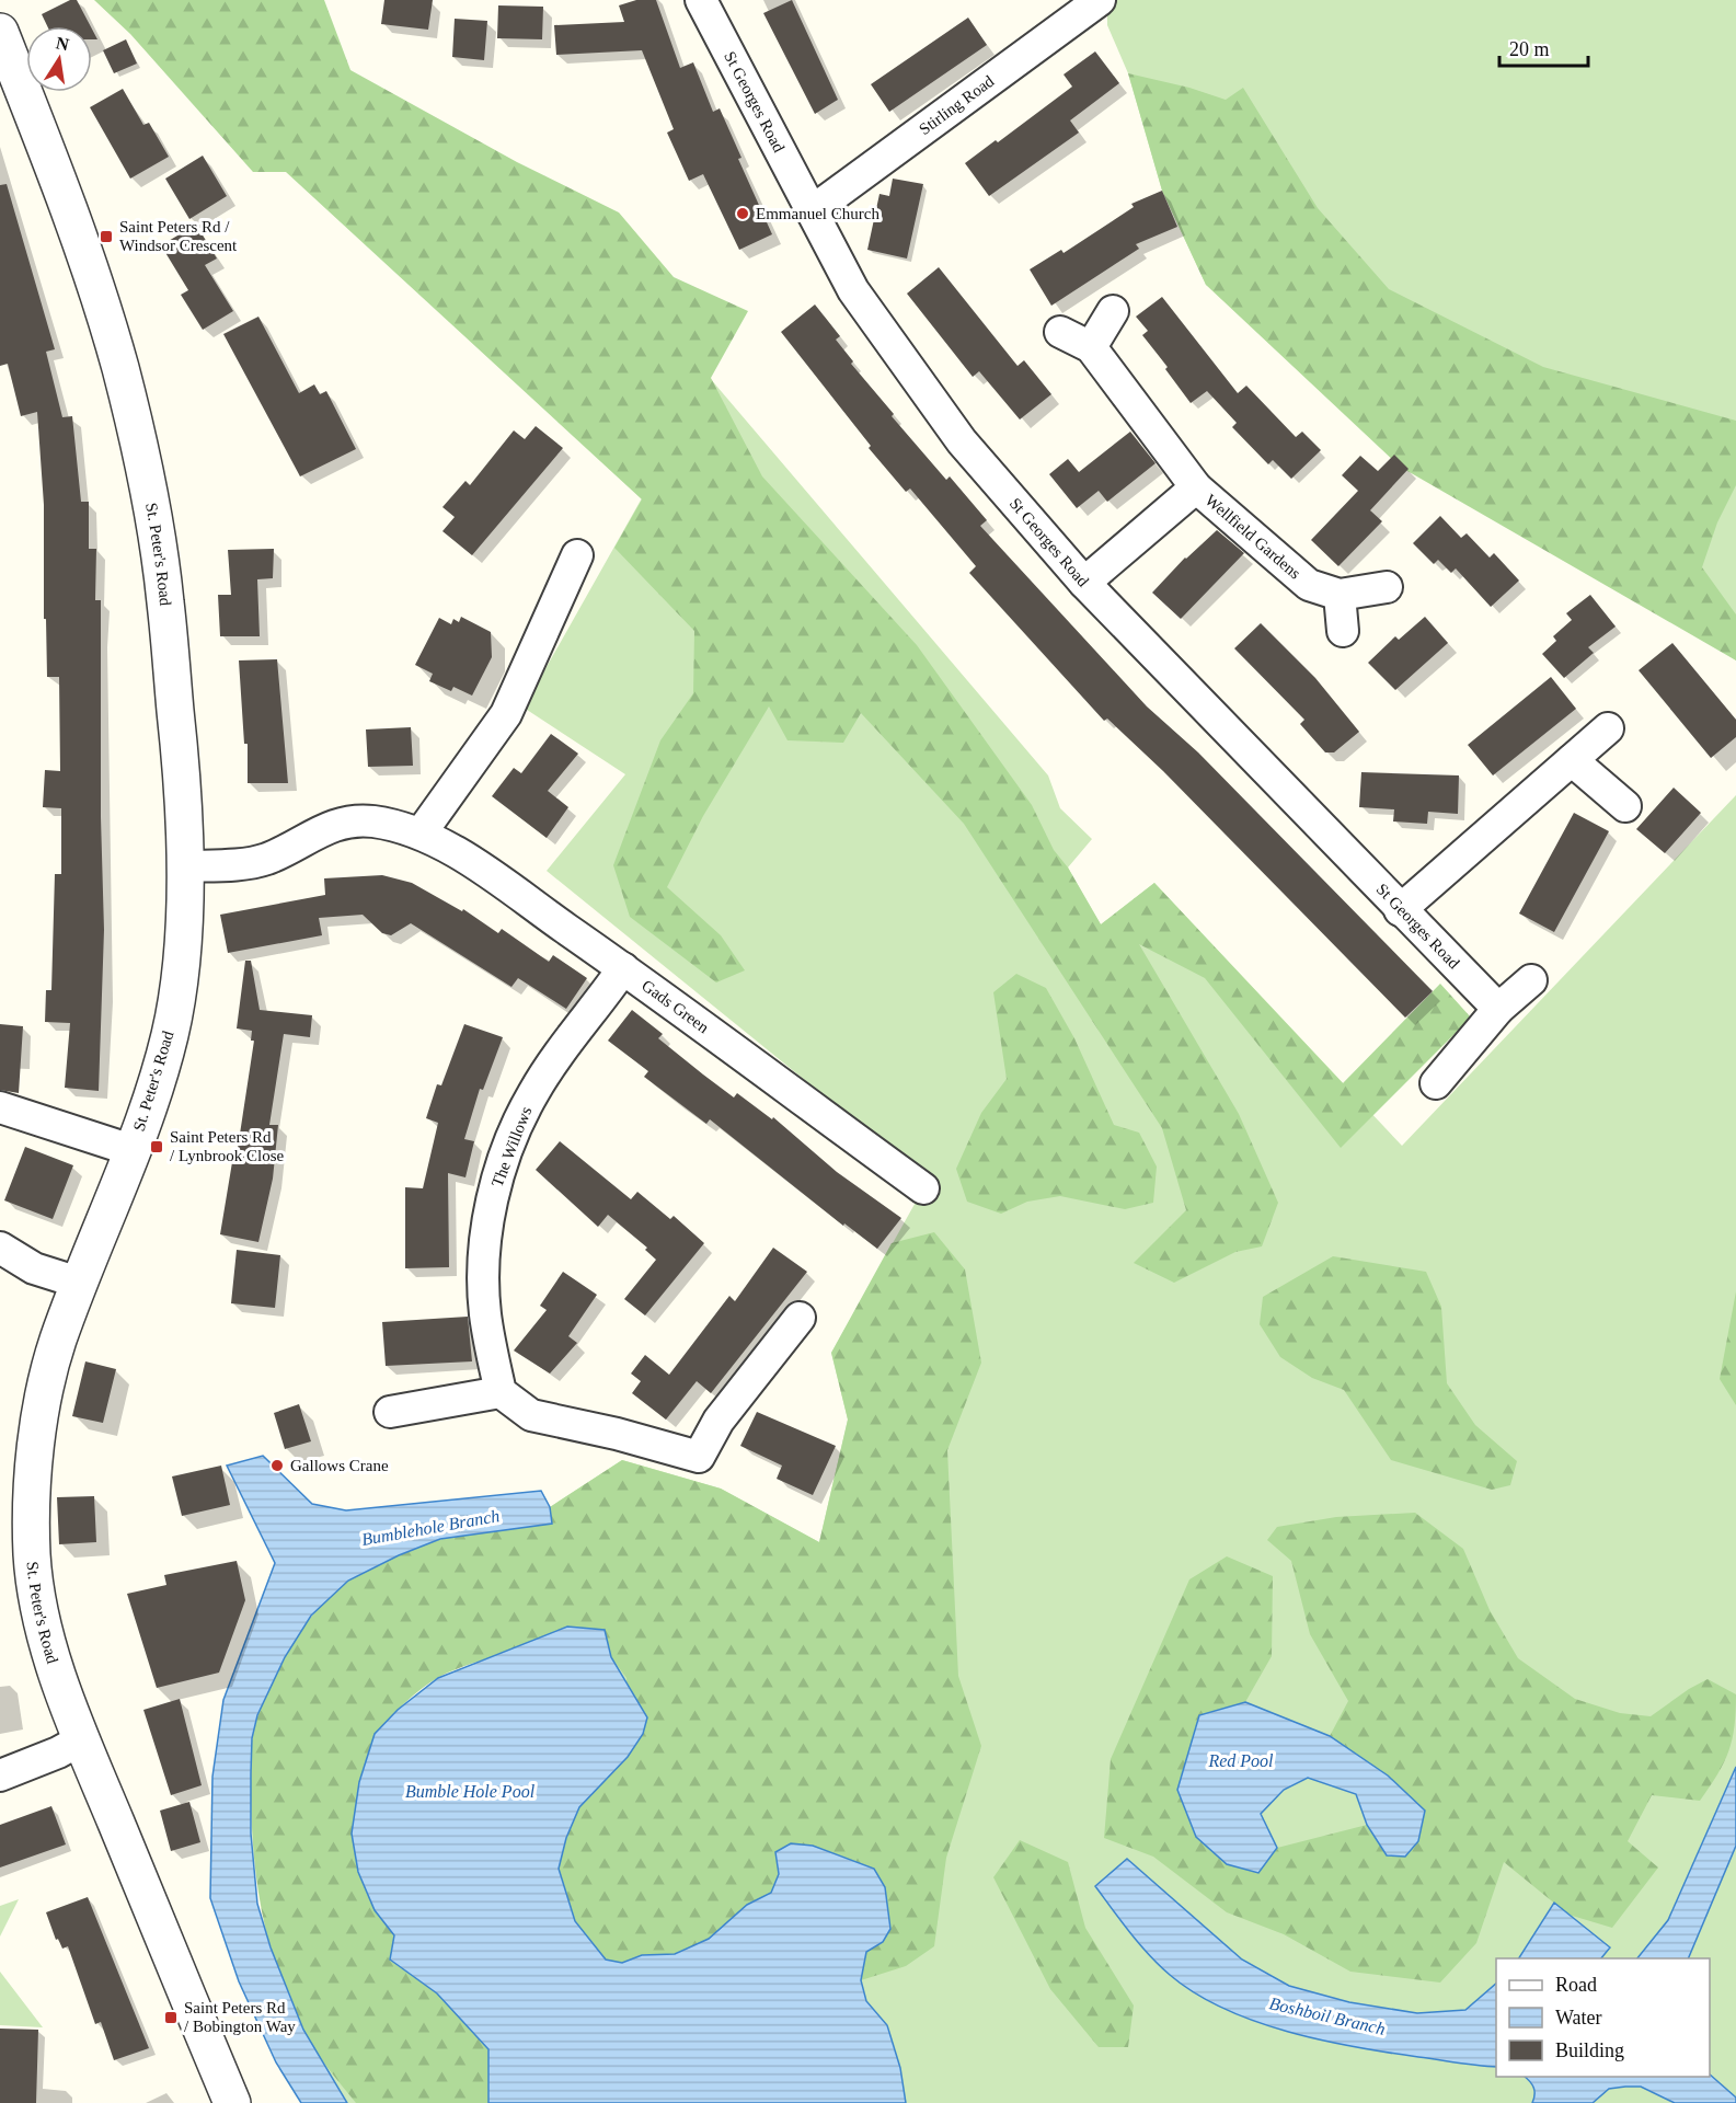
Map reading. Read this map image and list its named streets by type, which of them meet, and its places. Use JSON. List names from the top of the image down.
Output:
{
  "streets": {
    "street": [
      "St Georges Road",
      "Stirling Road",
      "Wellfield Gardens",
      "St. Peter's Road",
      "Gads Green",
      "The Willows"
    ]
  },
  "crossings": [
    ["St Georges Road", "Stirling Road"],
    ["St Georges Road", "Wellfield Gardens"],
    ["St. Peter's Road", "Gads Green"],
    ["Gads Green", "The Willows"]
  ],
  "water": [
    "Bumblehole Branch",
    "Red Pool",
    "Bumble Hole Pool",
    "Boshboil Branch"
  ],
  "places": {
    "other": ["Emmanuel Church", "Gallows Crane"],
    "transit": ["Saint Peters Rd / Windsor Crescent", "Saint Peters Rd / Lynbrook Close", "Saint Peters Rd / Bobington Way"]
  },
  "legend": ["Road", "Water", "Building"],
  "scale_bar": "20 m",
  "north": "top"
}
